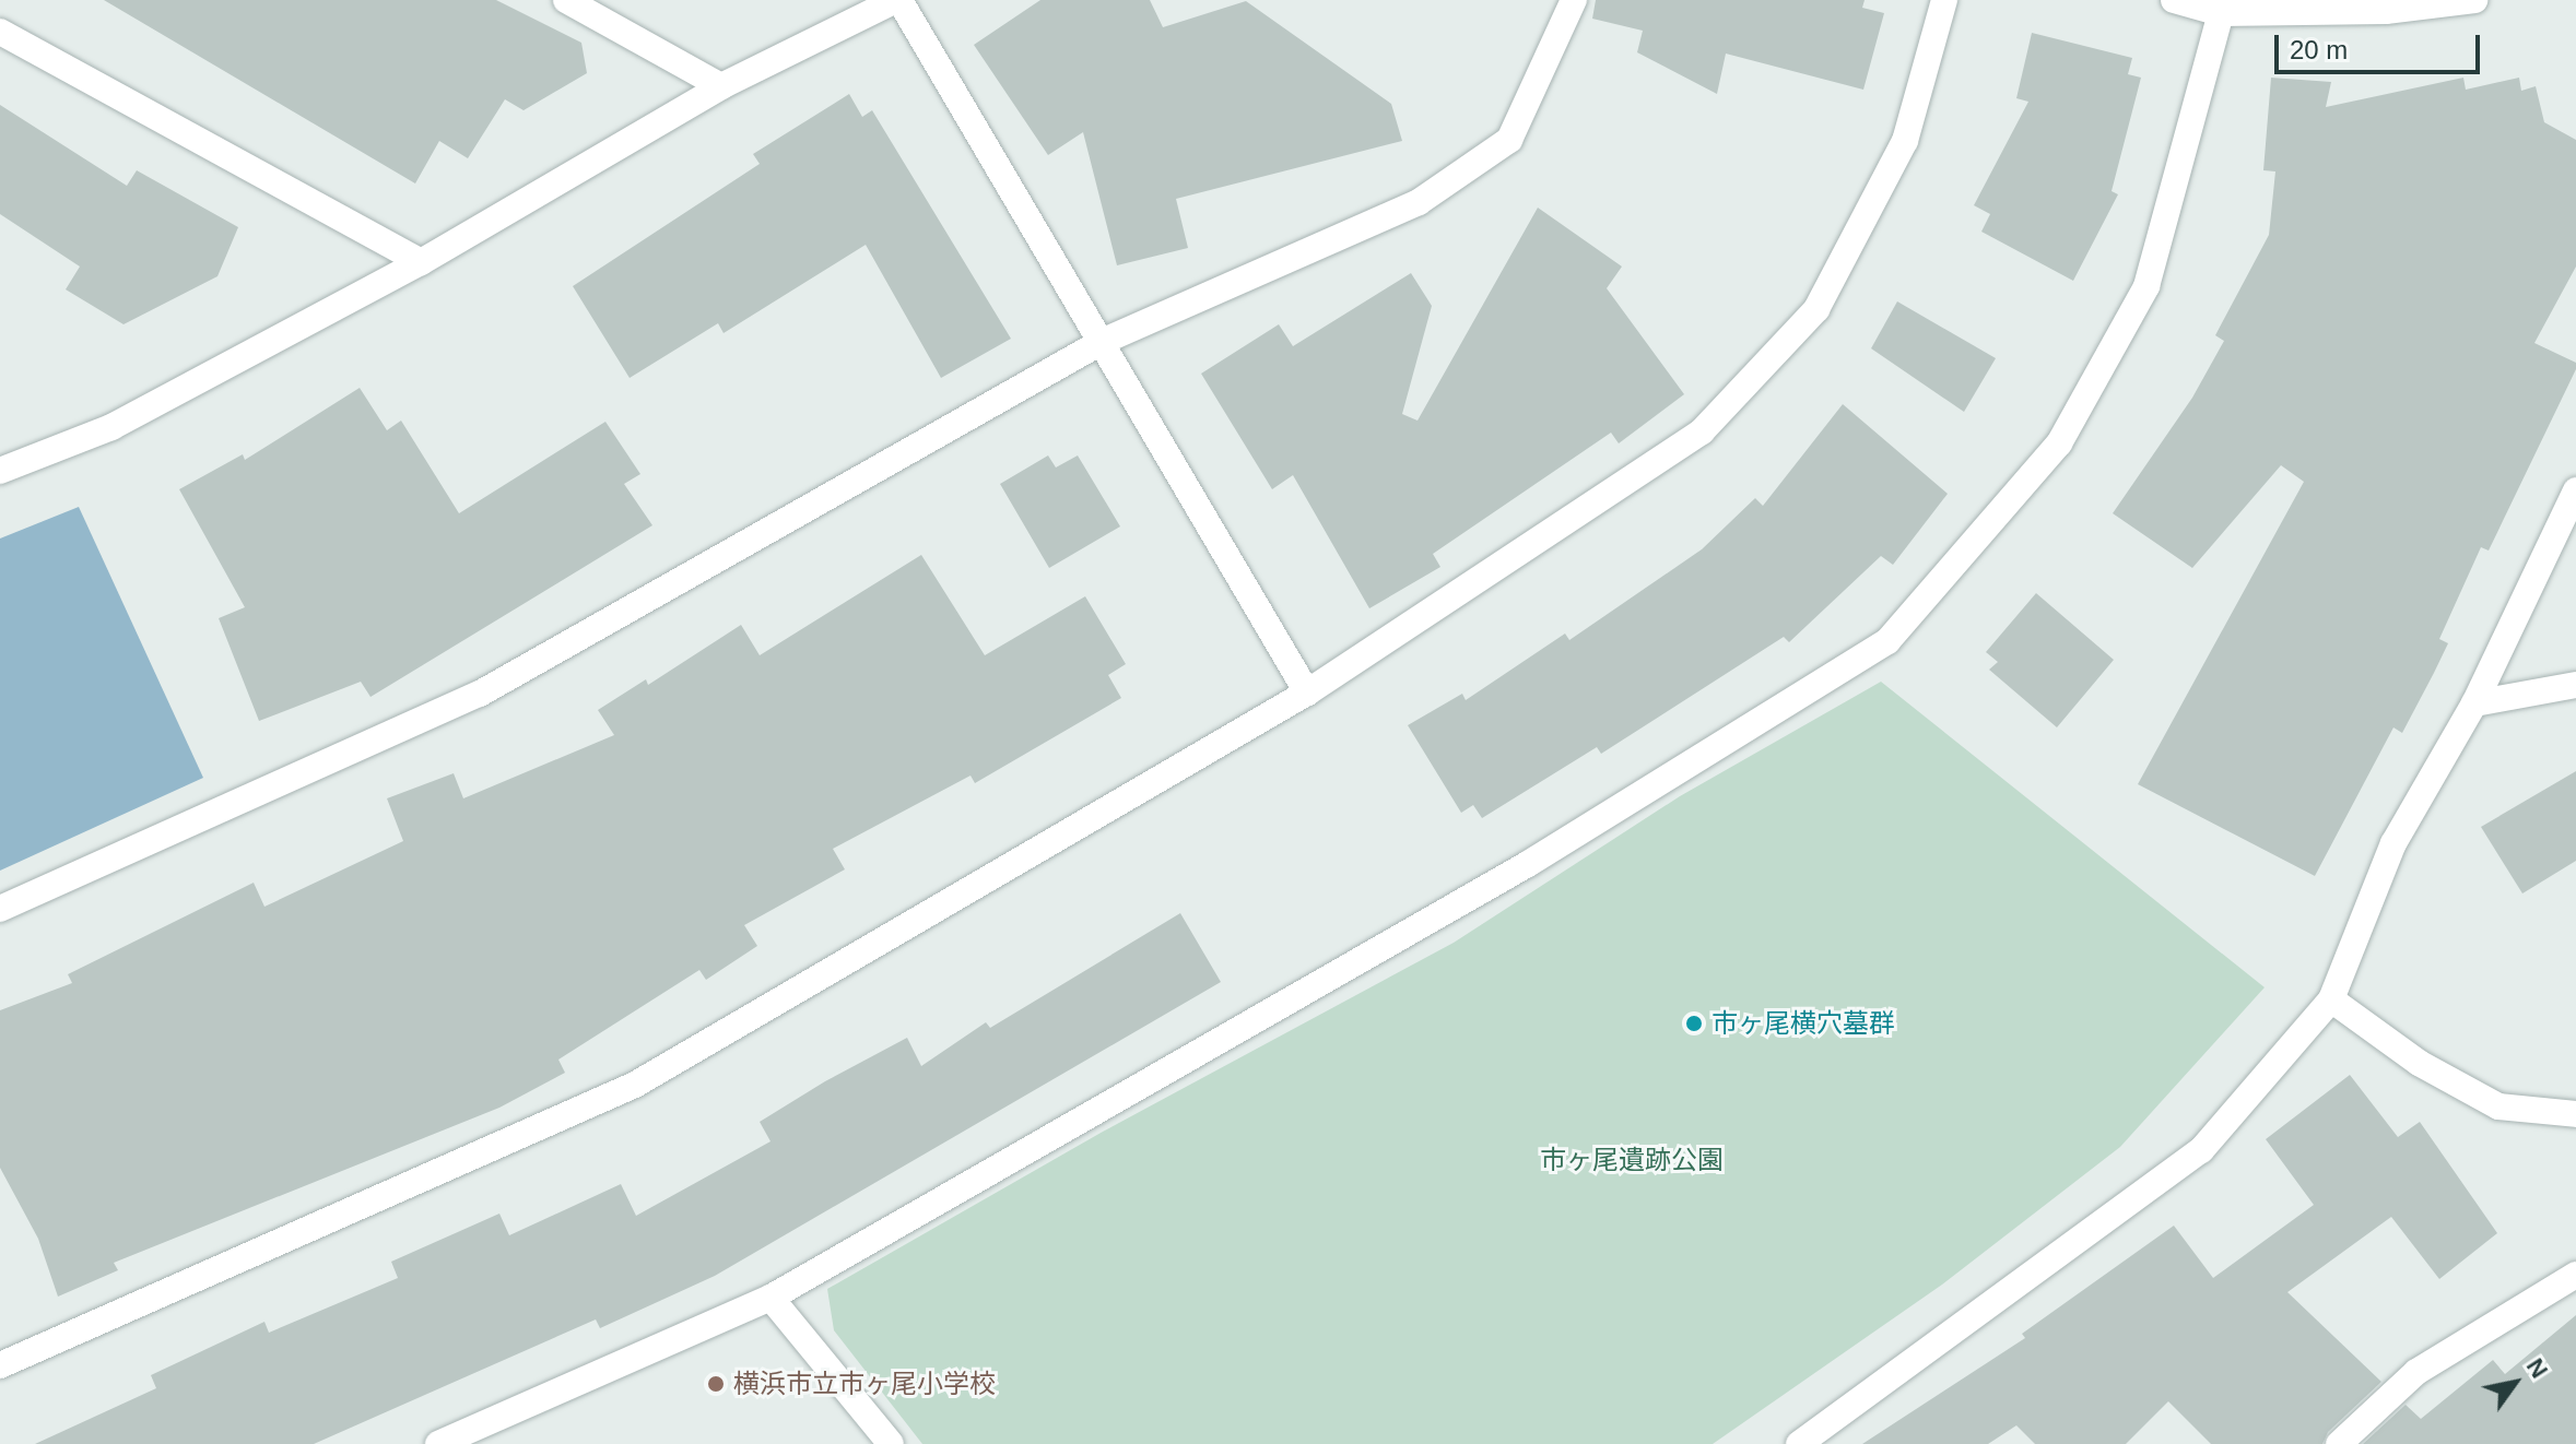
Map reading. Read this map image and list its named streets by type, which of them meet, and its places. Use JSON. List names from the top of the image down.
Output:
{
  "parks": ["市ヶ尾遺跡公園"],
  "places": ["市ヶ尾横穴墓群", "横浜市立市ヶ尾小学校"],
  "scale_bar": "20 m",
  "north": "top right"
}
